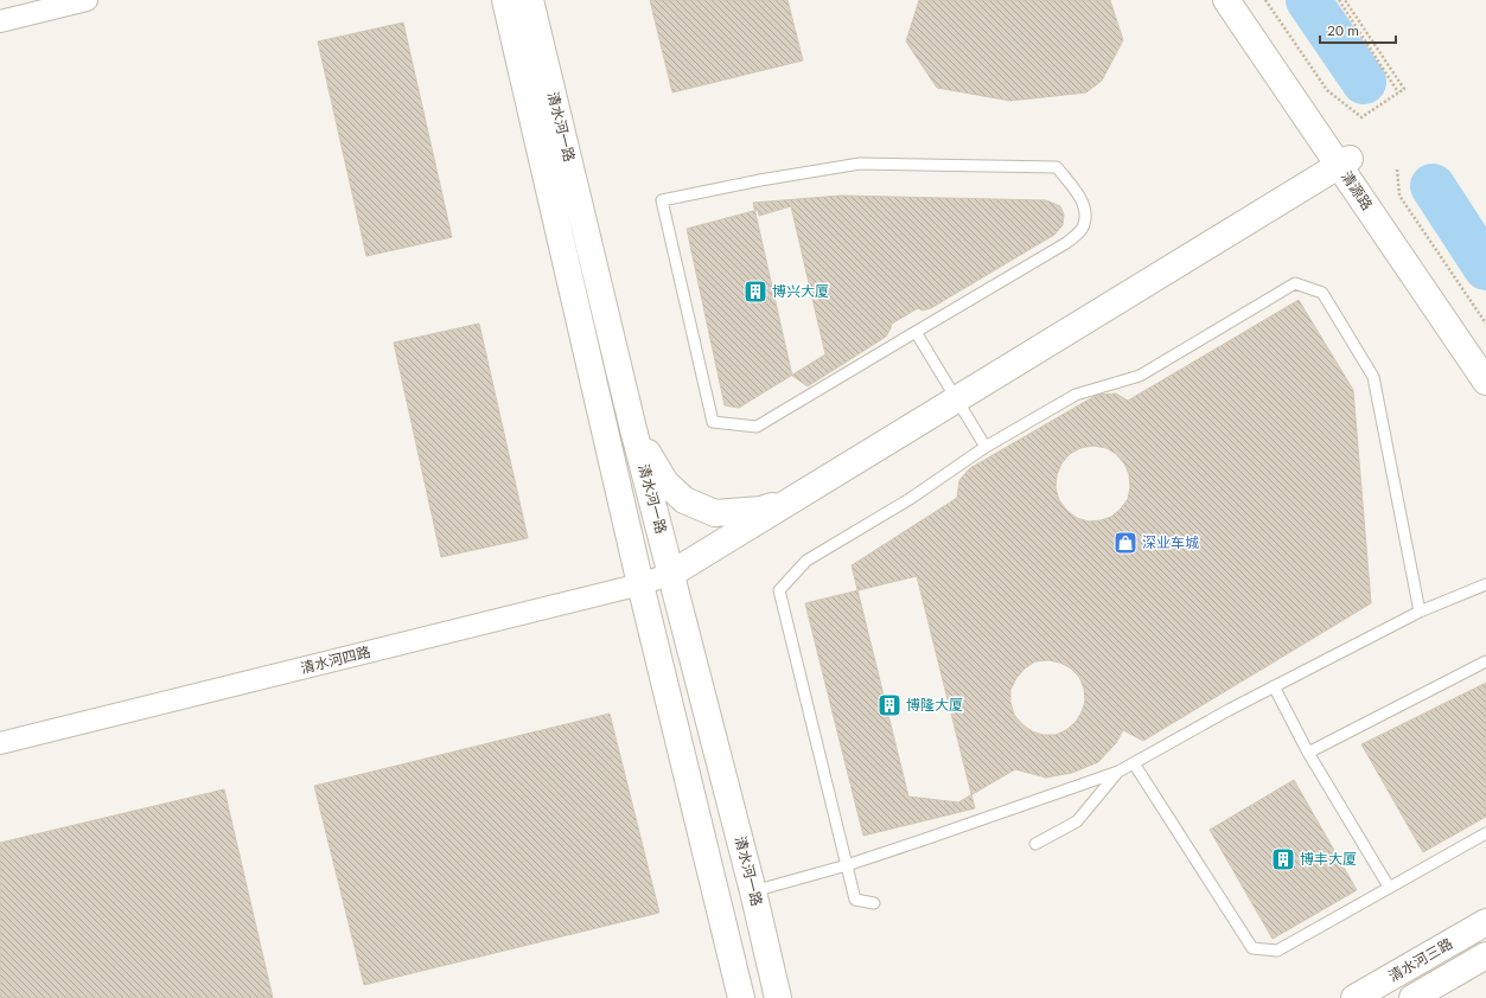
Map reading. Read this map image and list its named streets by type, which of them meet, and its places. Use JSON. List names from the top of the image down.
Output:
{
  "streets": {
    "street": [
      "清水河一路",
      "清源路",
      "清水河四路",
      "清水河三路"
    ]
  },
  "crossings": [
    ["清水河一路", "清水河四路"]
  ],
  "places": {
    "building": ["博兴大厦", "博隆大厦", "博丰大厦"],
    "shop": ["深业车城"]
  },
  "scale_bar": "20 m"
}
